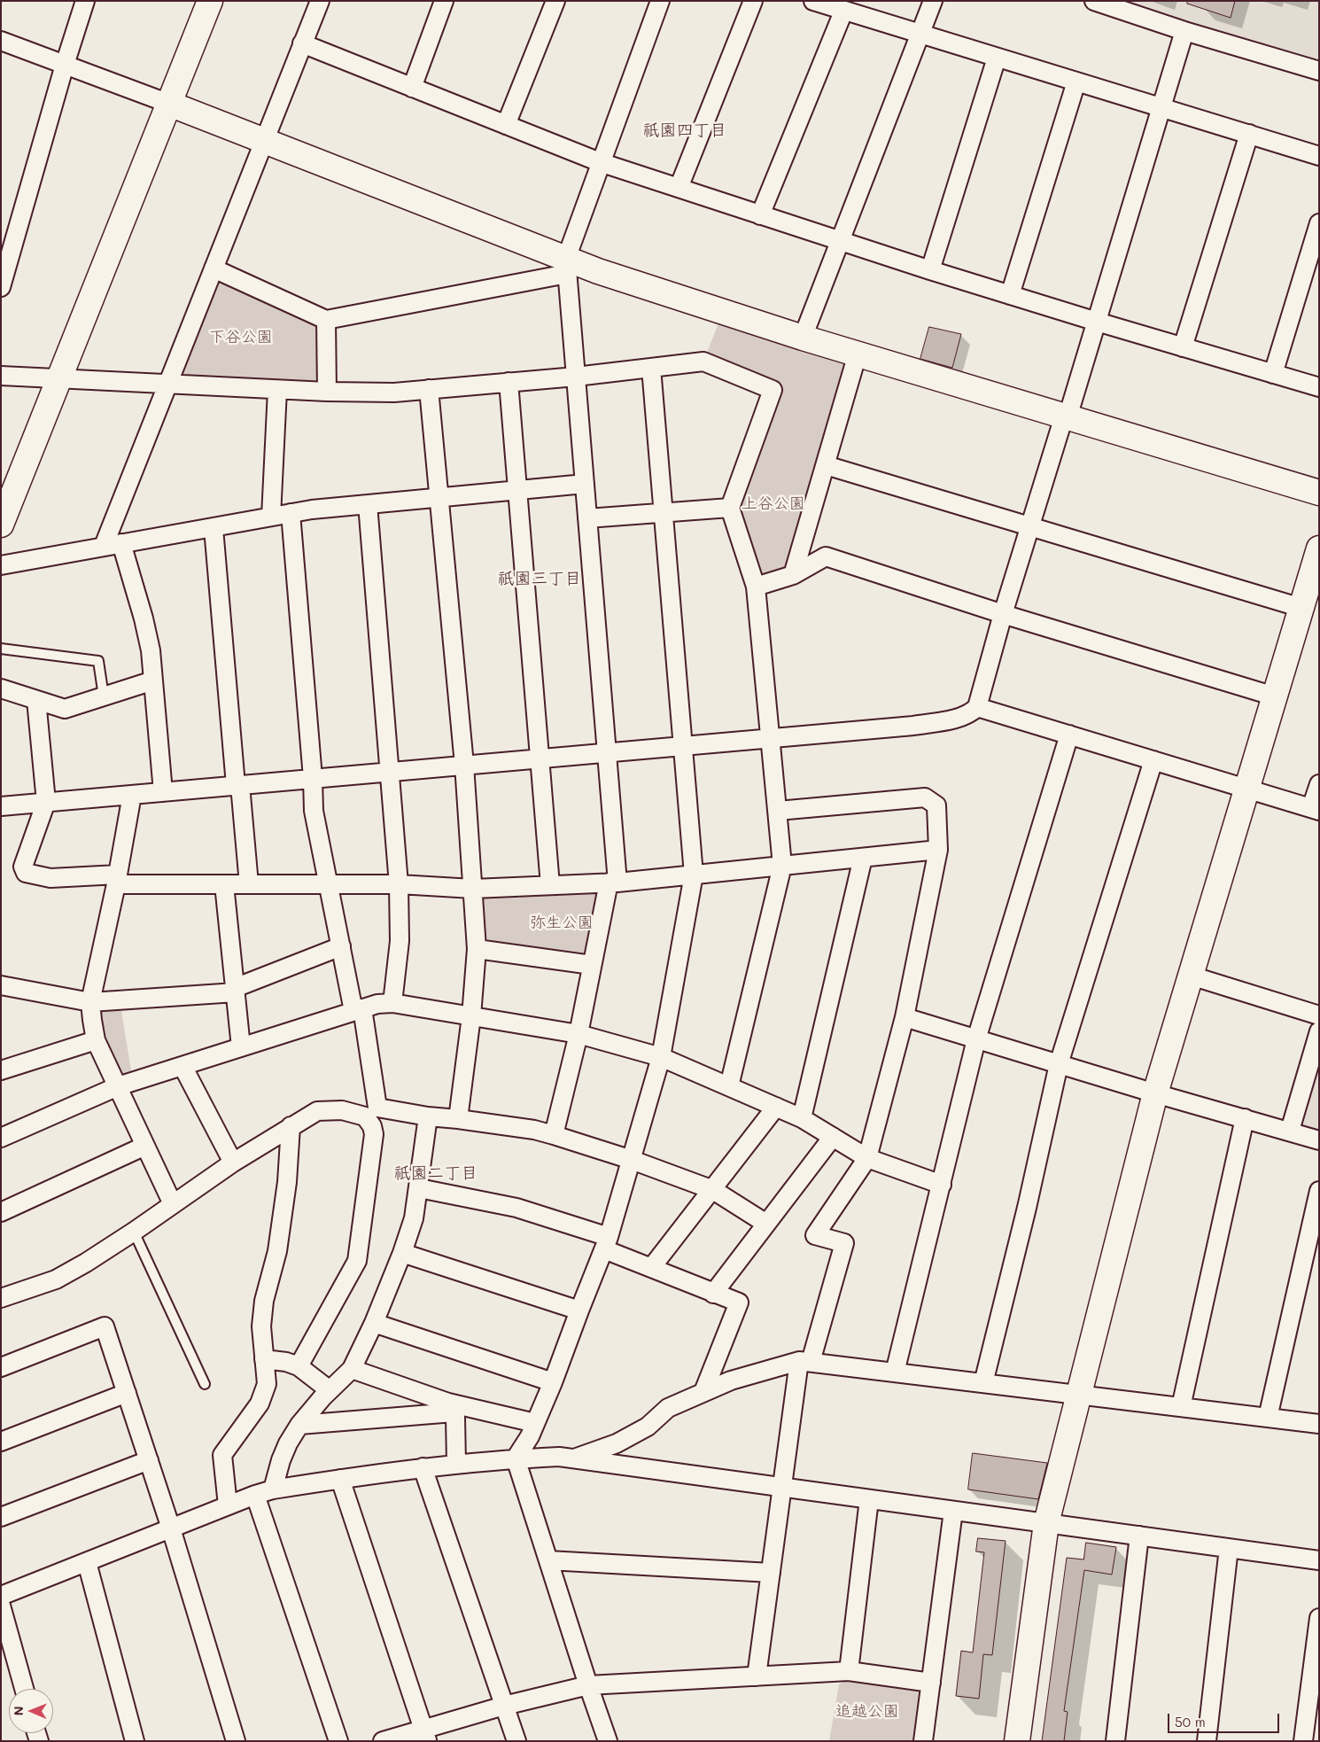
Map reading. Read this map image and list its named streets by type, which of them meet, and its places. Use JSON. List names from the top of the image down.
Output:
{
  "districts": ["祇園四丁目", "祇園三丁目", "祇園二丁目"],
  "parks": [
    "下谷公園",
    "上谷公園",
    "弥生公園",
    "追越公園"
  ],
  "scale_bar": "50 m",
  "north": "left"
}
